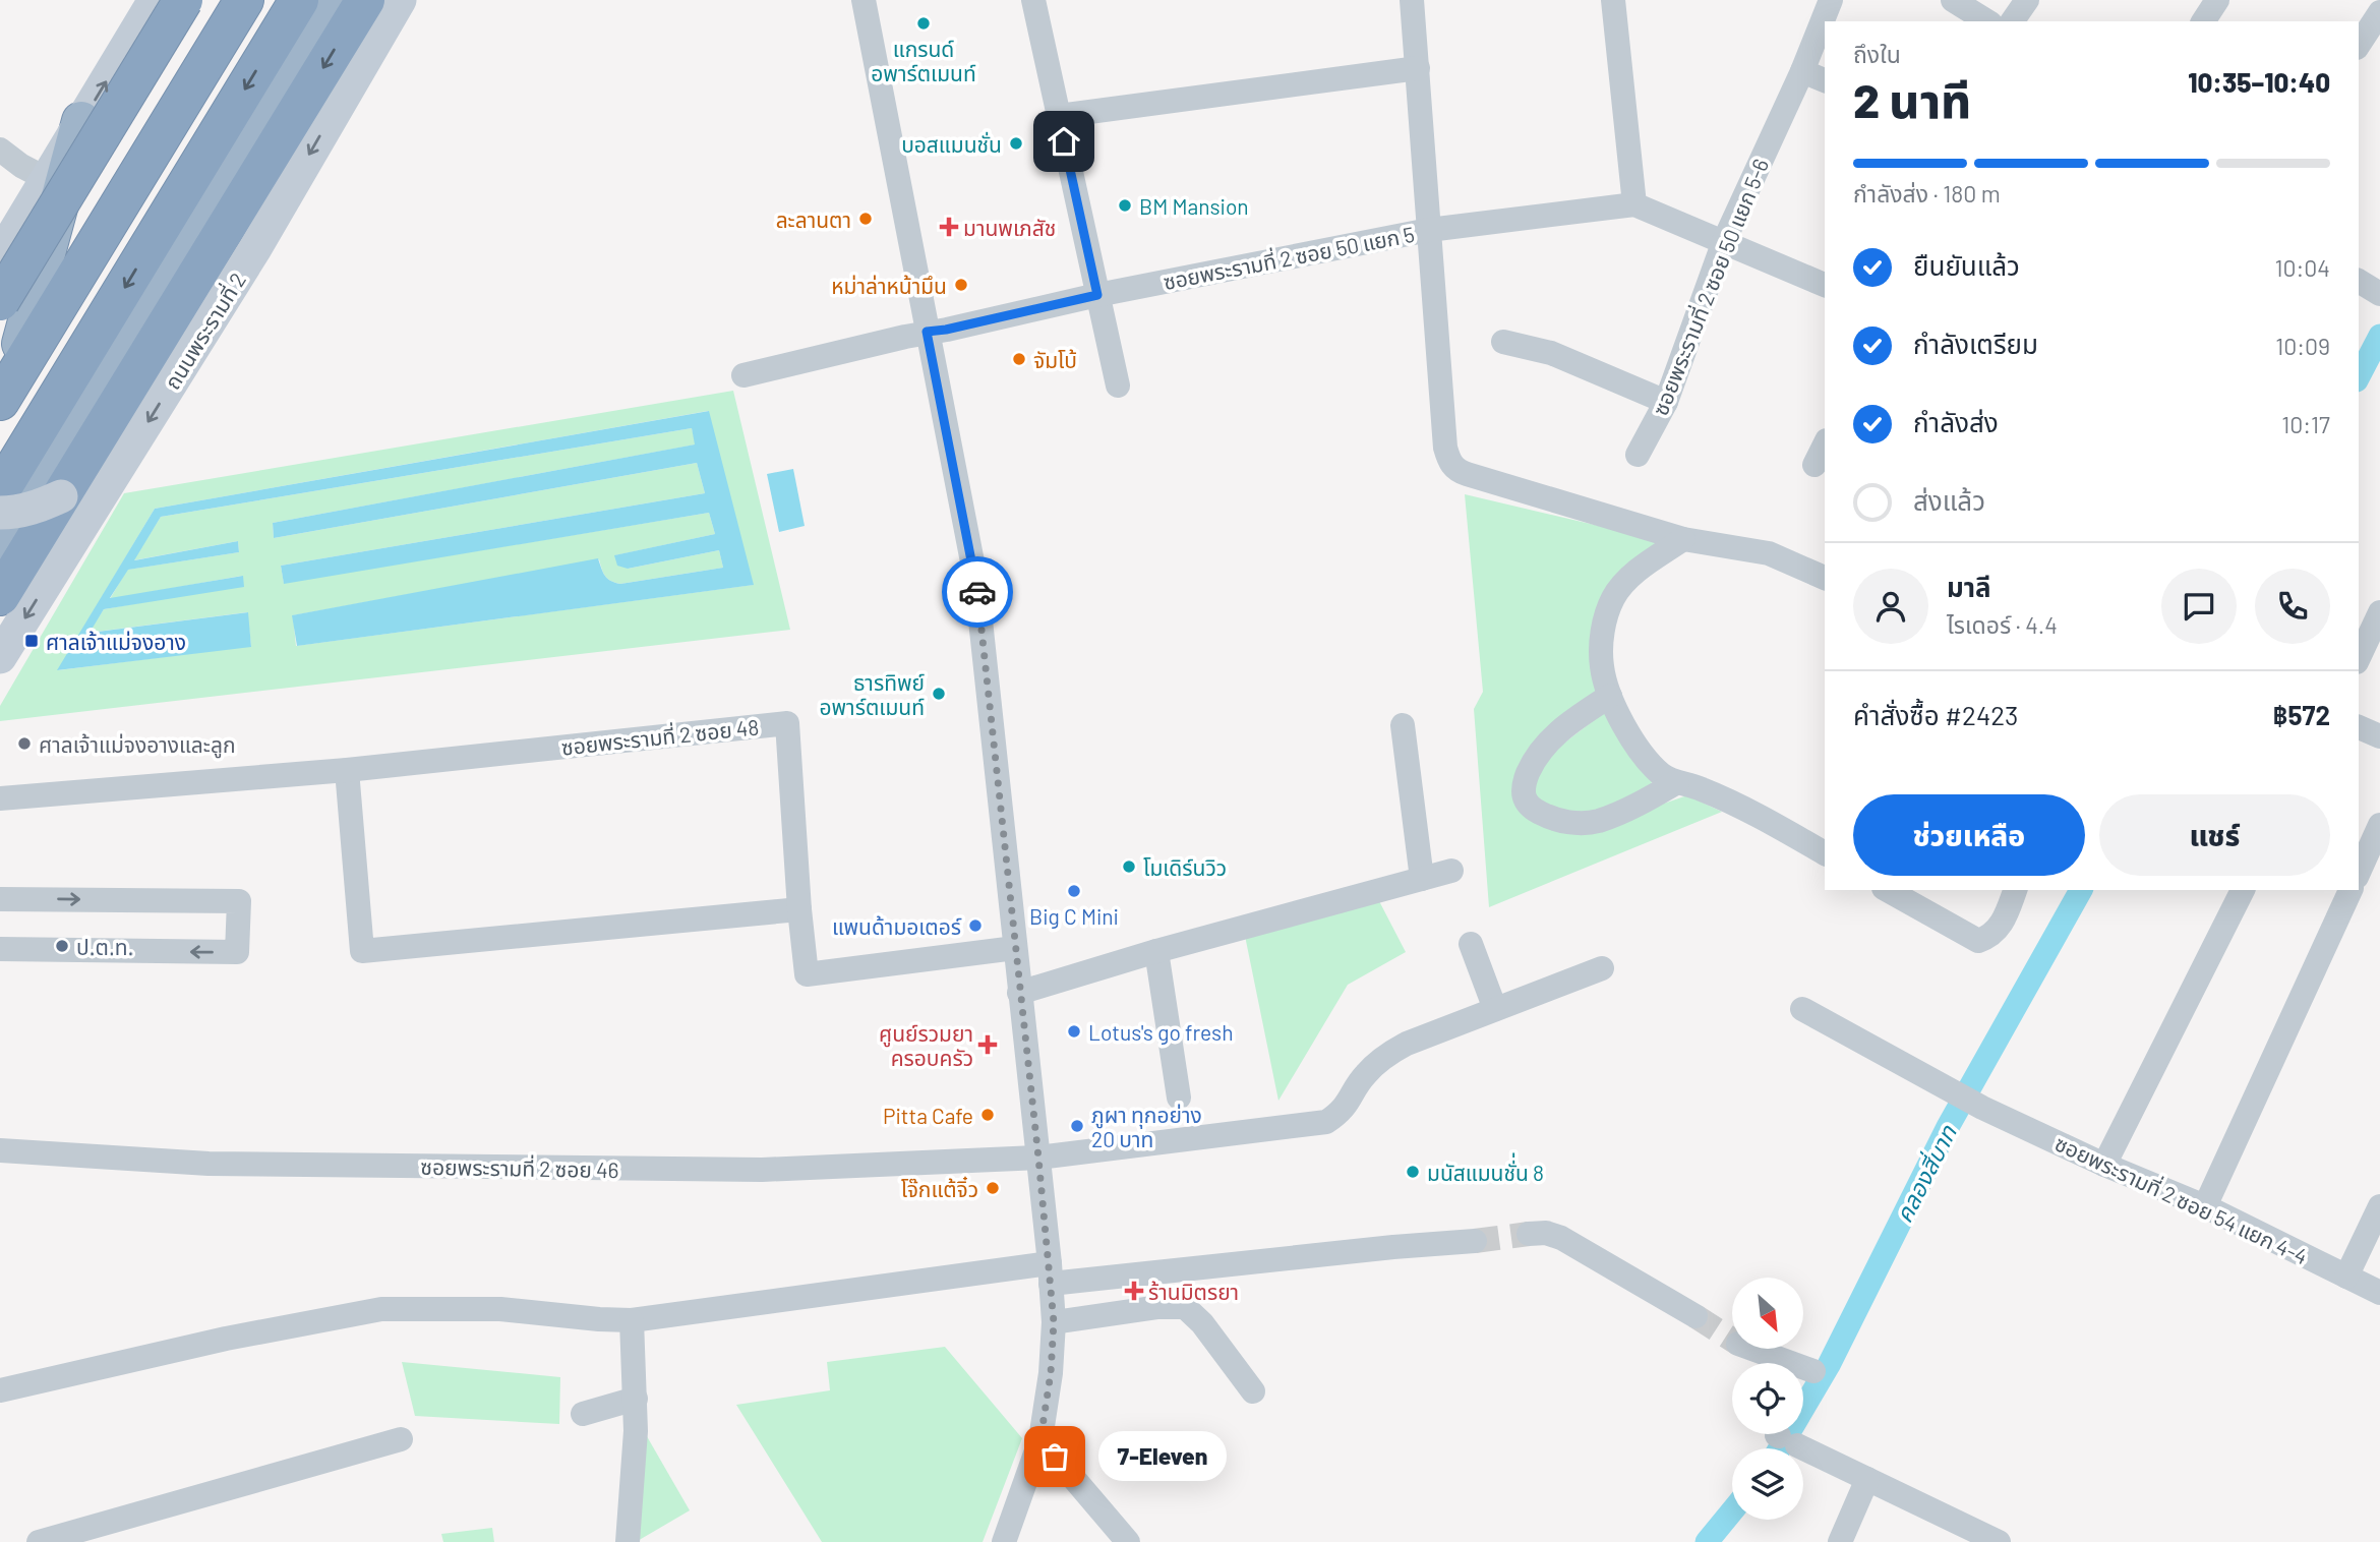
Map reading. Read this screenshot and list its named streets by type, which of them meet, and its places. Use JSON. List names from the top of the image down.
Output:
{
  "streets": {
    "main road": ["ถนนพระรามที่ 2"],
    "street": [
      "ซอยพระรามที่ 2 ซอย 50 แยก 5",
      "ซอยพระรามที่ 2 ซอย 50 แยก 5-6",
      "ซอยพระรามที่ 2 ซอย 48",
      "ซอยพระรามที่ 2 ซอย 46",
      "ซอยพระรามที่ 2 ซอย 54 แยก 4-4"
    ]
  },
  "crossings": [
    ["ซอยพระรามที่ 2 ซอย 50 แยก 5", "ซอยพระรามที่ 2 ซอย 50 แยก 5-6"]
  ],
  "water": ["คลองสี่บาท"],
  "places": {
    "other": [
      "แกรนด์ อพาร์ตเมนท์",
      "บอสแมนชั่น",
      "BM Mansion",
      "ละลานตา",
      "หม่าล่าหน้ามึน",
      "จัมโบ้",
      "ธารทิพย์ อพาร์ตเมนท์",
      "ศาลเจ้าแม่จงอางและลูก",
      "โมเดิร์นวิว",
      "Big C Mini",
      "แพนด้ามอเตอร์",
      "ป.ต.ท.",
      "Lotus's go fresh",
      "Pitta Cafe",
      "ภูผา ทุกอย่าง 20 บาท",
      "มนัสแมนชั่่น 8",
      "โจ๊กแต้จิ๋ว",
      "7-Eleven"
    ],
    "health": ["มานพเภสัช", "ศูนย์รวมยา ครอบครัว", "ร้านมิตรยา"],
    "transit": ["ศาลเจ้าแม่จงอาง"]
  },
  "north": "bottom right",
  "page": {
    "heading": ["2 นาที", "ถึงใน", "10:35–10:40"],
    "panel": [
      "มาลี",
      "ไรเดอร์ · 4.4",
      "คำสั่งซื้อ #2423",
      "฿572"
    ],
    "bar": "กำลังส่ง · 180 m",
    "list": [
      ["ยืนยันแล้ว", "10:04"],
      ["กำลังเตรียม", "10:09"],
      ["กำลังส่ง", "10:17"],
      "ส่งแล้ว"
    ],
    "buttons": ["ช่วยเหลือ", "แชร์"],
    "bubble": "7-Eleven"
  }
}
